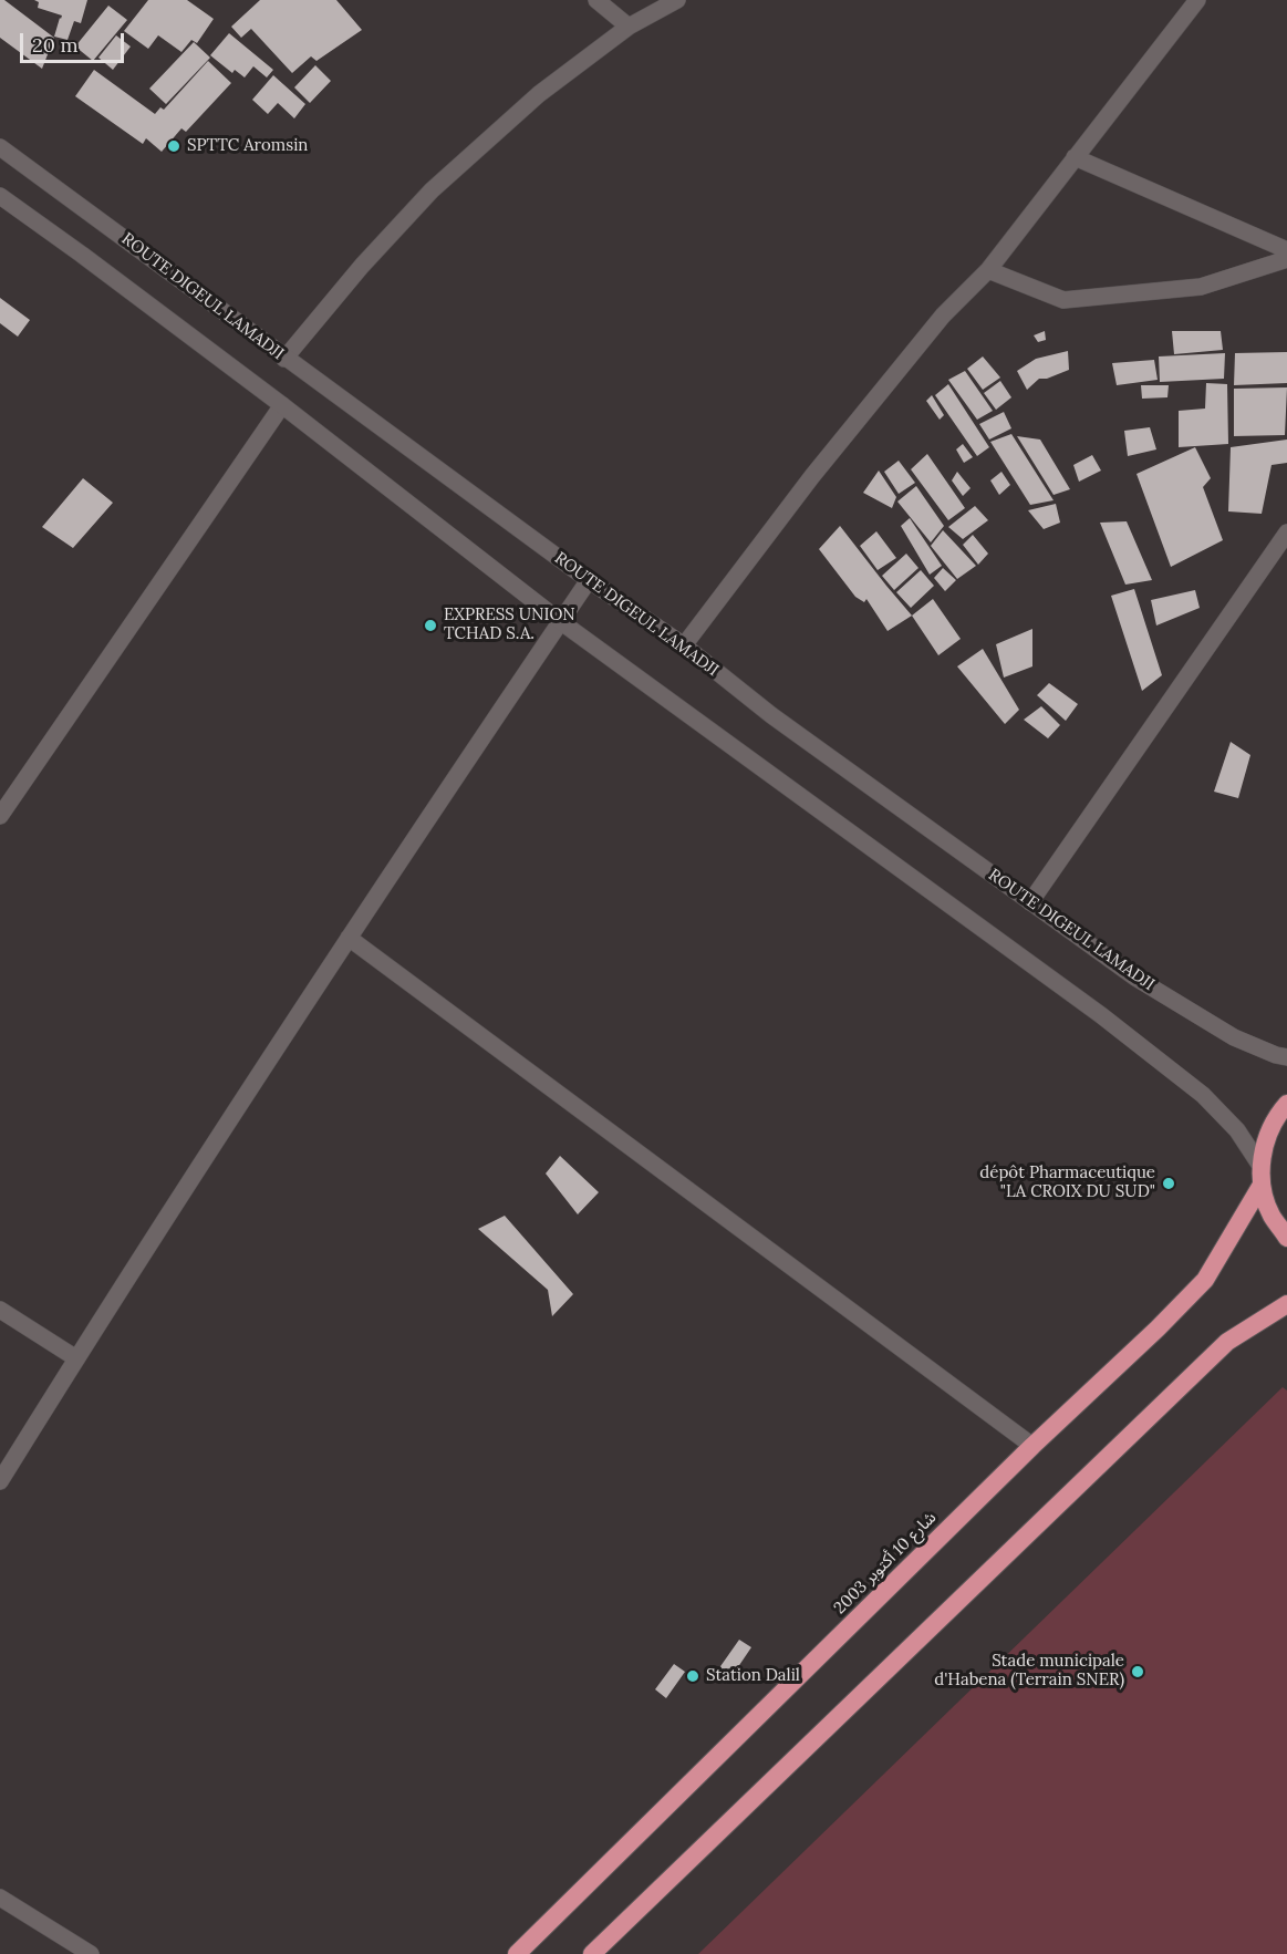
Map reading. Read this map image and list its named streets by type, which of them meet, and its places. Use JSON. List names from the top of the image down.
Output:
{
  "streets": {
    "highway": ["شارع 10 أكتوبر 2003"],
    "street": ["ROUTE DIGEUL LAMADJI"]
  },
  "places": [
    "SPTTC Aromsin",
    "EXPRESS UNION TCHAD S.A.",
    "dépôt Pharmaceutique \"LA CROIX DU SUD\"",
    "Stade municipale d'Habena (Terrain SNER)",
    "Station Dalil"
  ],
  "scale_bar": "20 m"
}
